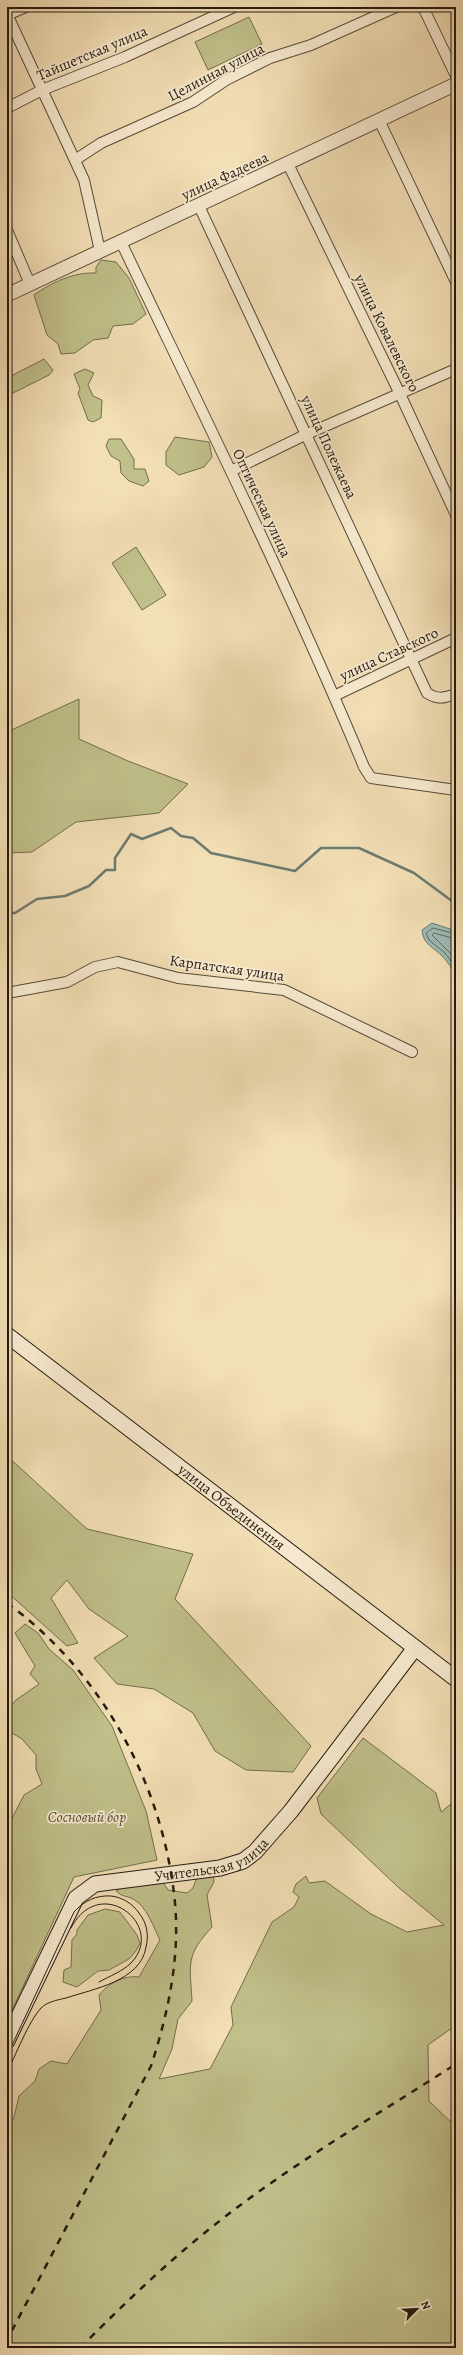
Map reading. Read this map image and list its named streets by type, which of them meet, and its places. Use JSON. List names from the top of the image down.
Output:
{
  "streets": {
    "main road": ["улица Объединения", "Учительская улица"],
    "street": [
      "Тайшетская улица",
      "Целинная улица",
      "улица Фадеева",
      "улица Ковалевского",
      "улица Полежаева",
      "Оптическая улица",
      "улица Ставского",
      "Карпатская улица"
    ]
  },
  "crossings": [
    ["улица Фадеева", "улица Ковалевского"],
    ["улица Фадеева", "улица Полежаева"],
    ["улица Фадеева", "Оптическая улица"],
    ["улица Полежаева", "улица Ставского"],
    ["Оптическая улица", "улица Ставского"],
    ["улица Объединения", "Учительская улица"]
  ],
  "parks": ["Сосновый бор"],
  "north": "top right"
}
